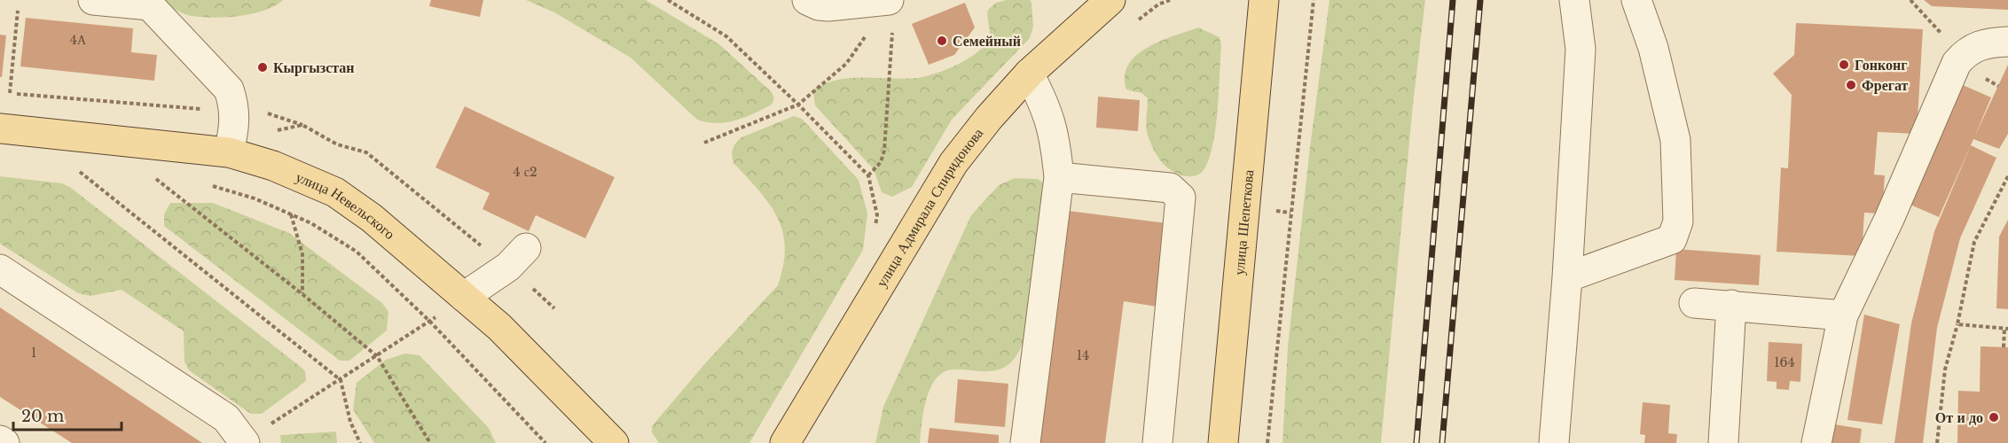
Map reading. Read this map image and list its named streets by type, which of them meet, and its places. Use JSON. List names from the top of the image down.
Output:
{
  "streets": {
    "main road": ["улица Невельского", "улица Адмирала Спиридонова", "улица Шепеткова"]
  },
  "places": [
    "Семейный",
    "Гонконг",
    "Кыргызстан",
    "Фрегат",
    "От и до"
  ],
  "house_numbers": [
    "4А",
    "4 с2",
    "1",
    "14",
    "164"
  ],
  "scale_bar": "20 m"
}
